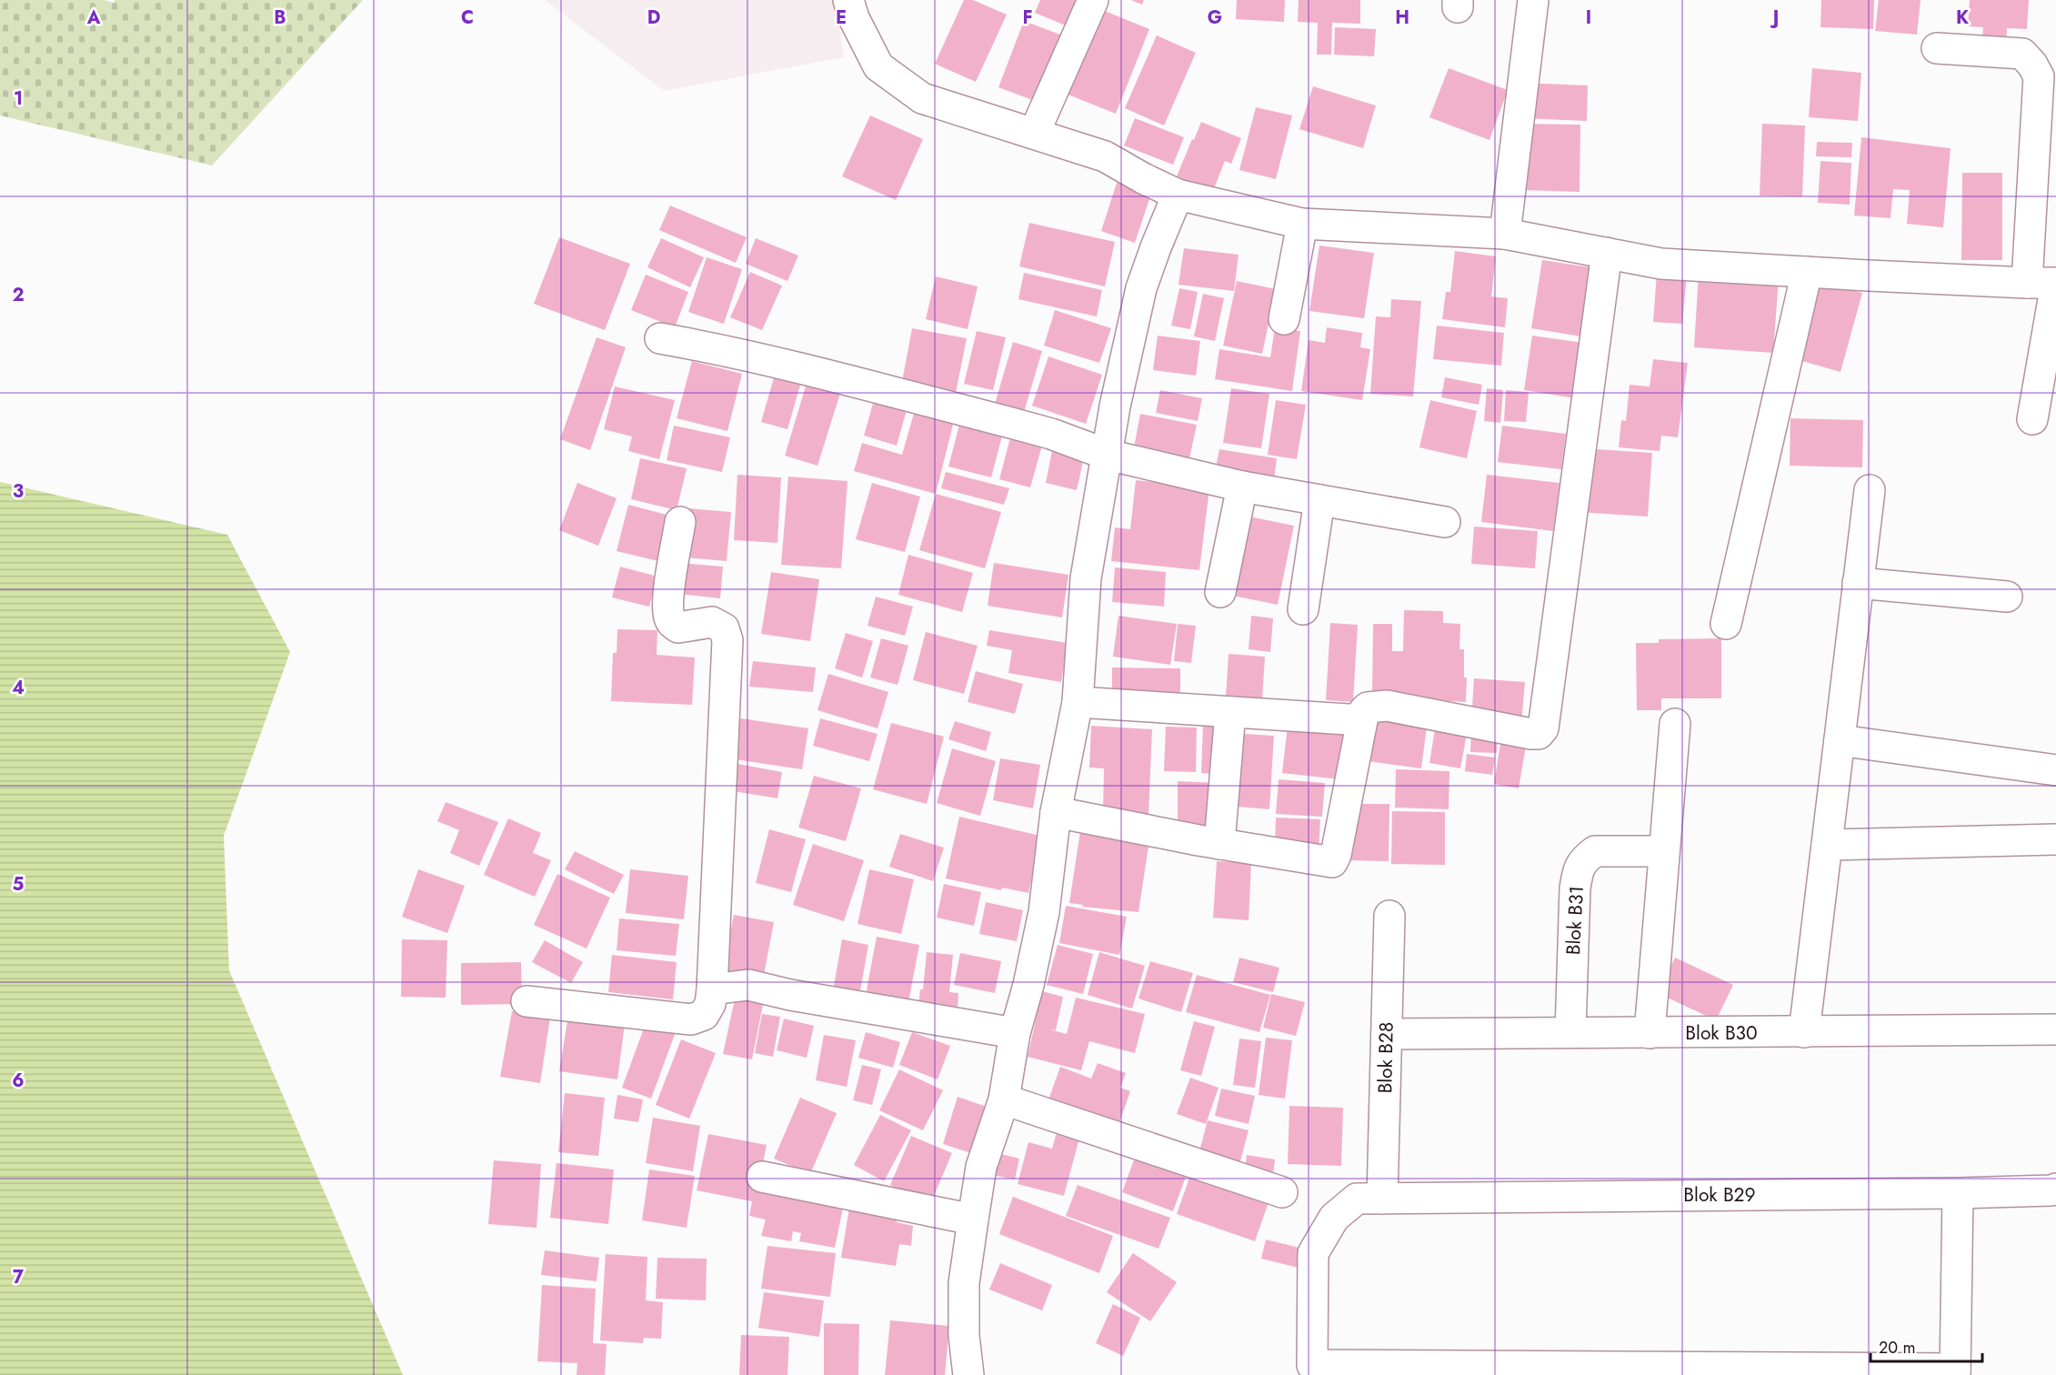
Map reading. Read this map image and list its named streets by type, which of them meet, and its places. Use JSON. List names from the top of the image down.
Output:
{
  "streets": {
    "street": [
      "Blok B31",
      "Blok B30",
      "Blok B28",
      "Blok B29"
    ]
  },
  "crossings": [
    ["Blok B31", "Blok B30"],
    ["Blok B30", "Blok B28"],
    ["Blok B28", "Blok B29"]
  ],
  "scale_bar": "20 m",
  "grid": {
    "columns": [
      "A",
      "B",
      "C",
      "D",
      "E",
      "F",
      "G",
      "H",
      "I",
      "J",
      "K"
    ],
    "rows": [
      "1",
      "2",
      "3",
      "4",
      "5",
      "6",
      "7"
    ]
  }
}
